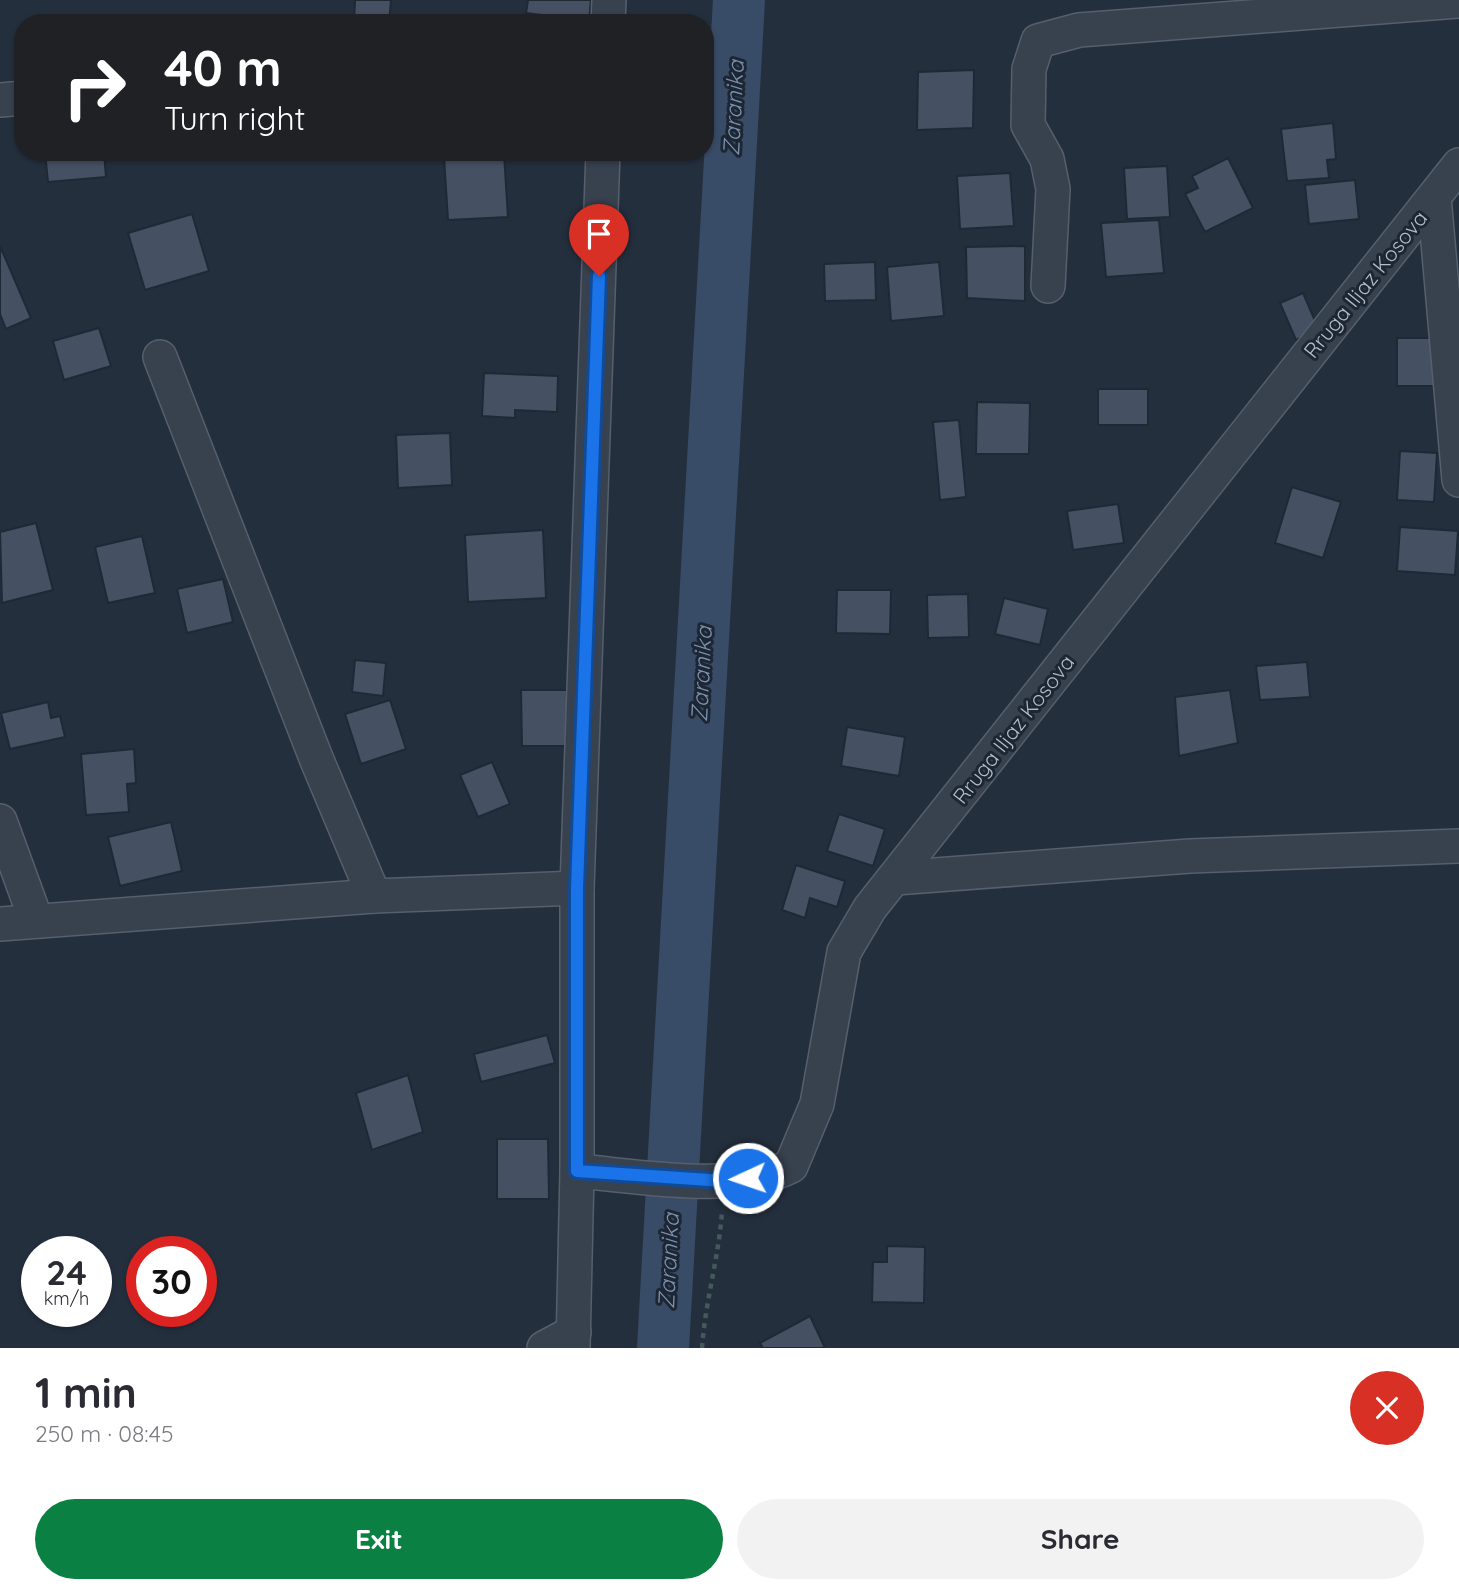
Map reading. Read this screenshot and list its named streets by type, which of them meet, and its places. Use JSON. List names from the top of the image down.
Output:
{
  "streets": {
    "street": ["Rruga Iljaz Kosova"]
  },
  "water": ["Zaranika"],
  "page": {
    "turn": ["40 m", "Turn right"],
    "speed": "24 km/h",
    "limit": "30",
    "heading": ["1 min", "250 m · 08:45"],
    "buttons": ["Exit", "Share"]
  }
}
